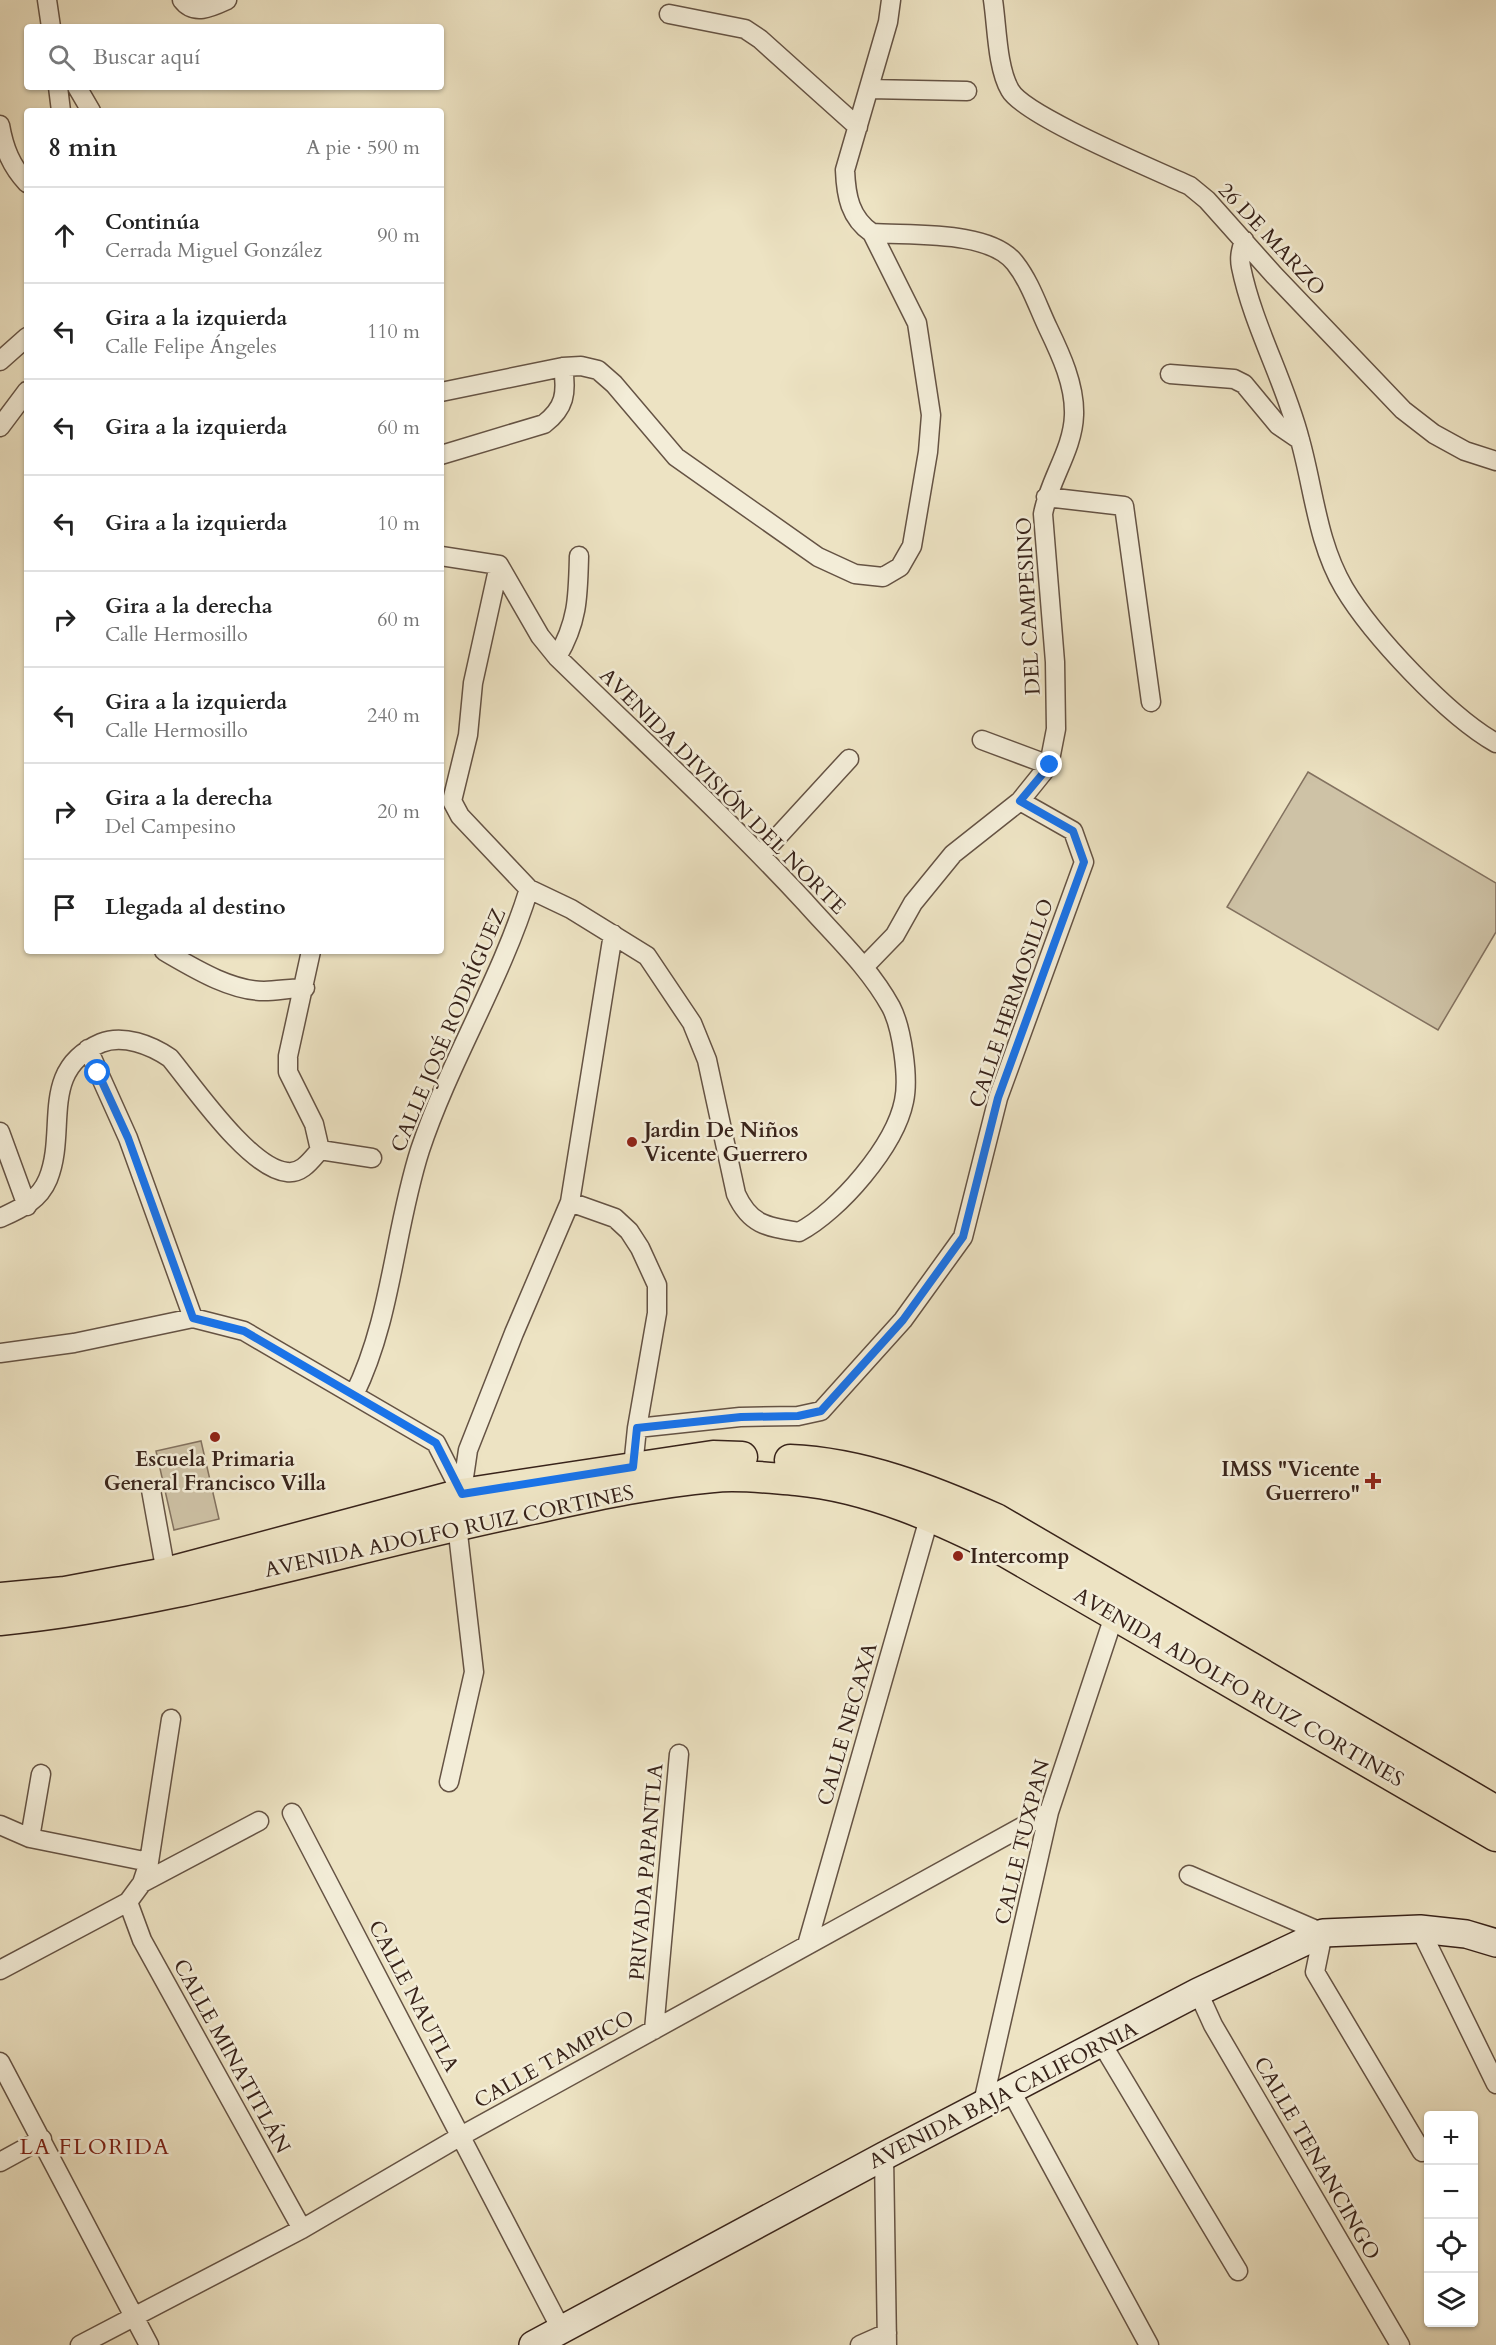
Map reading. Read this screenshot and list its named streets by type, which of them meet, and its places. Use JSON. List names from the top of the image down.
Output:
{
  "streets": {
    "main road": ["AVENIDA ADOLFO RUIZ CORTINES", "AVENIDA BAJA CALIFORNIA"],
    "street": [
      "26 DE MARZO",
      "DEL CAMPESINO",
      "AVENIDA DIVISIÓN DEL NORTE",
      "CALLE HERMOSILLO",
      "CALLE JOSÉ RODRÍGUEZ",
      "CALLE NECAXA",
      "CALLE TUXPAN",
      "PRIVADA PAPANTLA",
      "CALLE NAUTLA",
      "CALLE MINATITLÁN",
      "CALLE TAMPICO",
      "CALLE TENANCINGO"
    ]
  },
  "crossings": [
    ["AVENIDA ADOLFO RUIZ CORTINES", "CALLE NECAXA"],
    ["AVENIDA ADOLFO RUIZ CORTINES", "CALLE TUXPAN"],
    ["CALLE NECAXA", "CALLE TAMPICO"],
    ["CALLE TUXPAN", "CALLE TAMPICO"],
    ["CALLE TUXPAN", "AVENIDA BAJA CALIFORNIA"],
    ["PRIVADA PAPANTLA", "CALLE TAMPICO"],
    ["CALLE NAUTLA", "CALLE TAMPICO"],
    ["CALLE NAUTLA", "AVENIDA BAJA CALIFORNIA"],
    ["CALLE MINATITLÁN", "CALLE TAMPICO"],
    ["AVENIDA BAJA CALIFORNIA", "CALLE TENANCINGO"]
  ],
  "districts": ["LA FLORIDA"],
  "places": {
    "other": ["Jardin De Niños Vicente Guerrero", "Escuela Primaria General Francisco Villa", "Intercomp"],
    "health": ["IMSS \"Vicente Guerrero\""]
  },
  "page": {
    "search": "Buscar aquí",
    "heading": ["8 min", "A pie · 590 m"],
    "list": [
      ["Continúa", "Cerrada Miguel González", "90 m"],
      ["Gira a la izquierda", "Calle Felipe Ángeles", "110 m"],
      ["Gira a la izquierda", "60 m"],
      ["Gira a la izquierda", "10 m"],
      ["Gira a la derecha", "Calle Hermosillo", "60 m"],
      ["Gira a la izquierda", "Calle Hermosillo", "240 m"],
      ["Gira a la derecha", "Del Campesino", "20 m"],
      "Llegada al destino"
    ],
    "map_buttons": ["+", "−"]
  }
}
